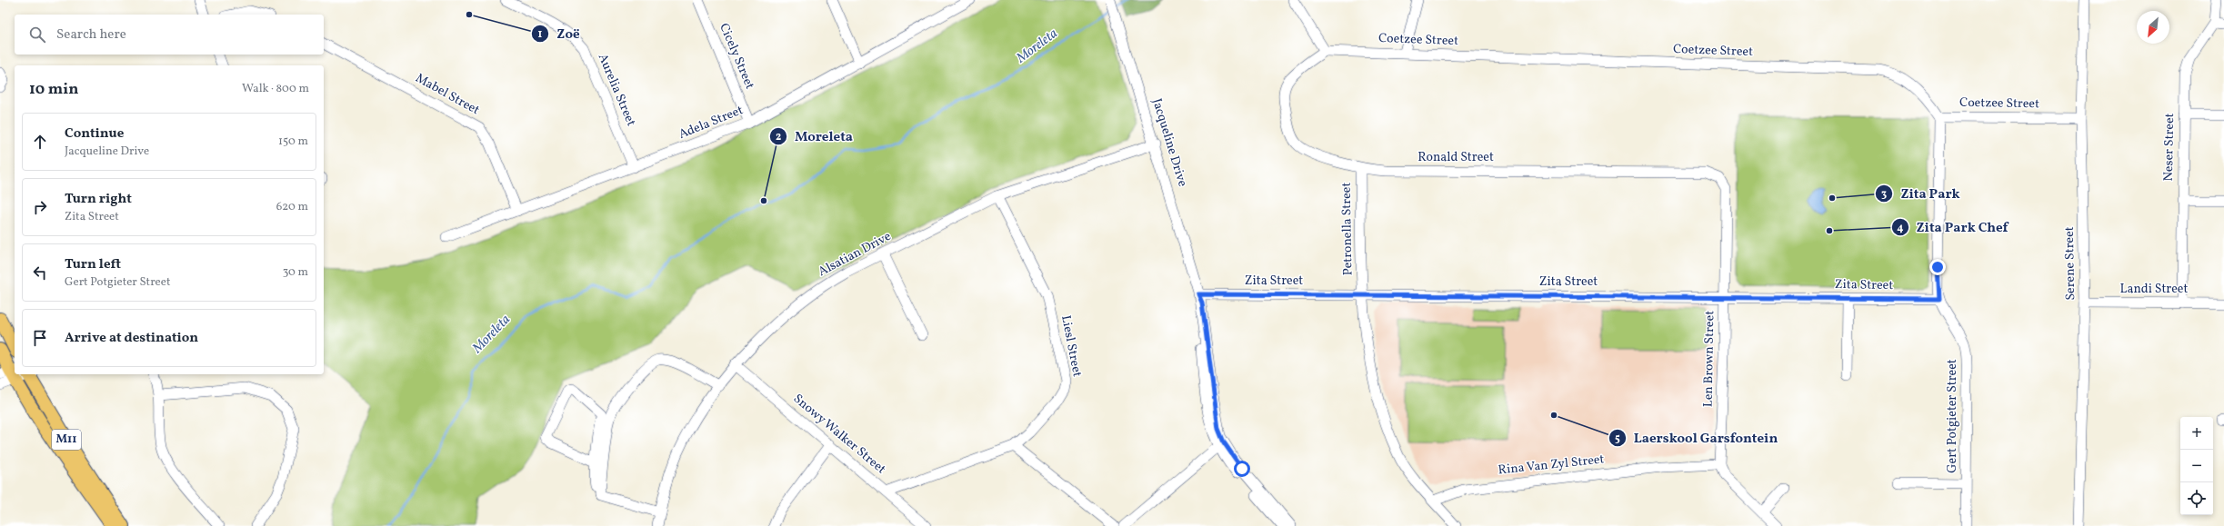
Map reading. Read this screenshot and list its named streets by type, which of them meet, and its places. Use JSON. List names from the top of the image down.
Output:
{
  "streets": {
    "main road": ["M11"],
    "street": [
      "Coetzee Street",
      "Cicely Street",
      "Aurelia Street",
      "Mabel Street",
      "Adela Street",
      "Jacqueline Drive",
      "Neser Street",
      "Ronald Street",
      "Petronella Street",
      "Alsatian Drive",
      "Serene Street",
      "Zita Street",
      "Landi Street",
      "Liesl Street",
      "Len Brown Street",
      "Gert Potgieter Street",
      "Snowy Walker Street",
      "Rina Van Zyl Street"
    ]
  },
  "crossings": [
    ["Coetzee Street", "Ronald Street"],
    ["Coetzee Street", "Serene Street"],
    ["Coetzee Street", "Gert Potgieter Street"],
    ["Cicely Street", "Adela Street"],
    ["Aurelia Street", "Adela Street"],
    ["Mabel Street", "Adela Street"],
    ["Jacqueline Drive", "Alsatian Drive"],
    ["Jacqueline Drive", "Zita Street"],
    ["Neser Street", "Landi Street"],
    ["Ronald Street", "Petronella Street"],
    ["Ronald Street", "Len Brown Street"],
    ["Petronella Street", "Zita Street"],
    ["Petronella Street", "Rina Van Zyl Street"],
    ["Alsatian Drive", "Liesl Street"],
    ["Alsatian Drive", "Snowy Walker Street"],
    ["Serene Street", "Landi Street"],
    ["Zita Street", "Len Brown Street"],
    ["Zita Street", "Gert Potgieter Street"],
    ["Liesl Street", "Snowy Walker Street"],
    ["Len Brown Street", "Rina Van Zyl Street"]
  ],
  "water": ["Moreleta"],
  "places": [
    "Zoë",
    "Zita Park",
    "Moreleta",
    "Zita Park Chef",
    "Laerskool Garsfontein"
  ],
  "north": "bottom left",
  "page": {
    "search": "Search here",
    "heading": ["10 min", "Walk · 800 m"],
    "list": [
      ["Continue", "Jacqueline Drive", "150 m"],
      ["Turn right", "Zita Street", "620 m"],
      ["Turn left", "Gert Potgieter Street", "30 m"],
      "Arrive at destination"
    ],
    "map_buttons": ["+", "−"]
  }
}
